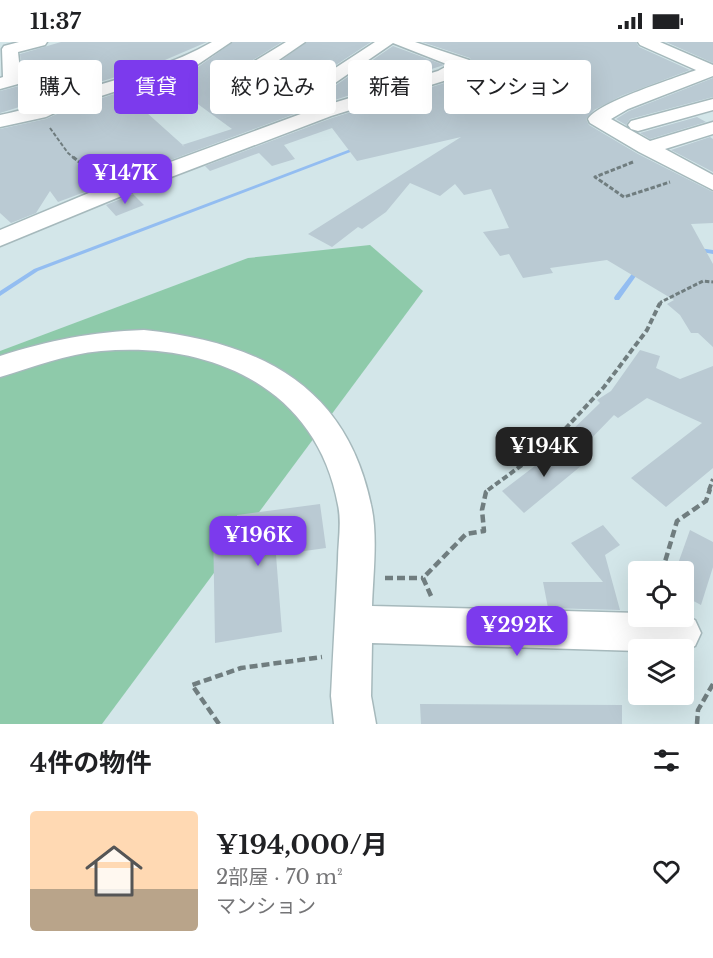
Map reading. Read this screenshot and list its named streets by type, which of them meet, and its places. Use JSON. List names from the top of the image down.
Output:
{
  "page": {
    "status": "11:37",
    "chip": [
      "購入",
      "賃貸",
      "絞り込み",
      "新着",
      "マンション"
    ],
    "price": [
      "¥147K",
      "¥194K",
      "¥196K",
      "¥292K"
    ],
    "heading": "4件の物件",
    "list": [
      {
        "name": "¥194,000/月",
        "note": "2部屋 · 70 m² · マンション"
      }
    ]
  }
}
